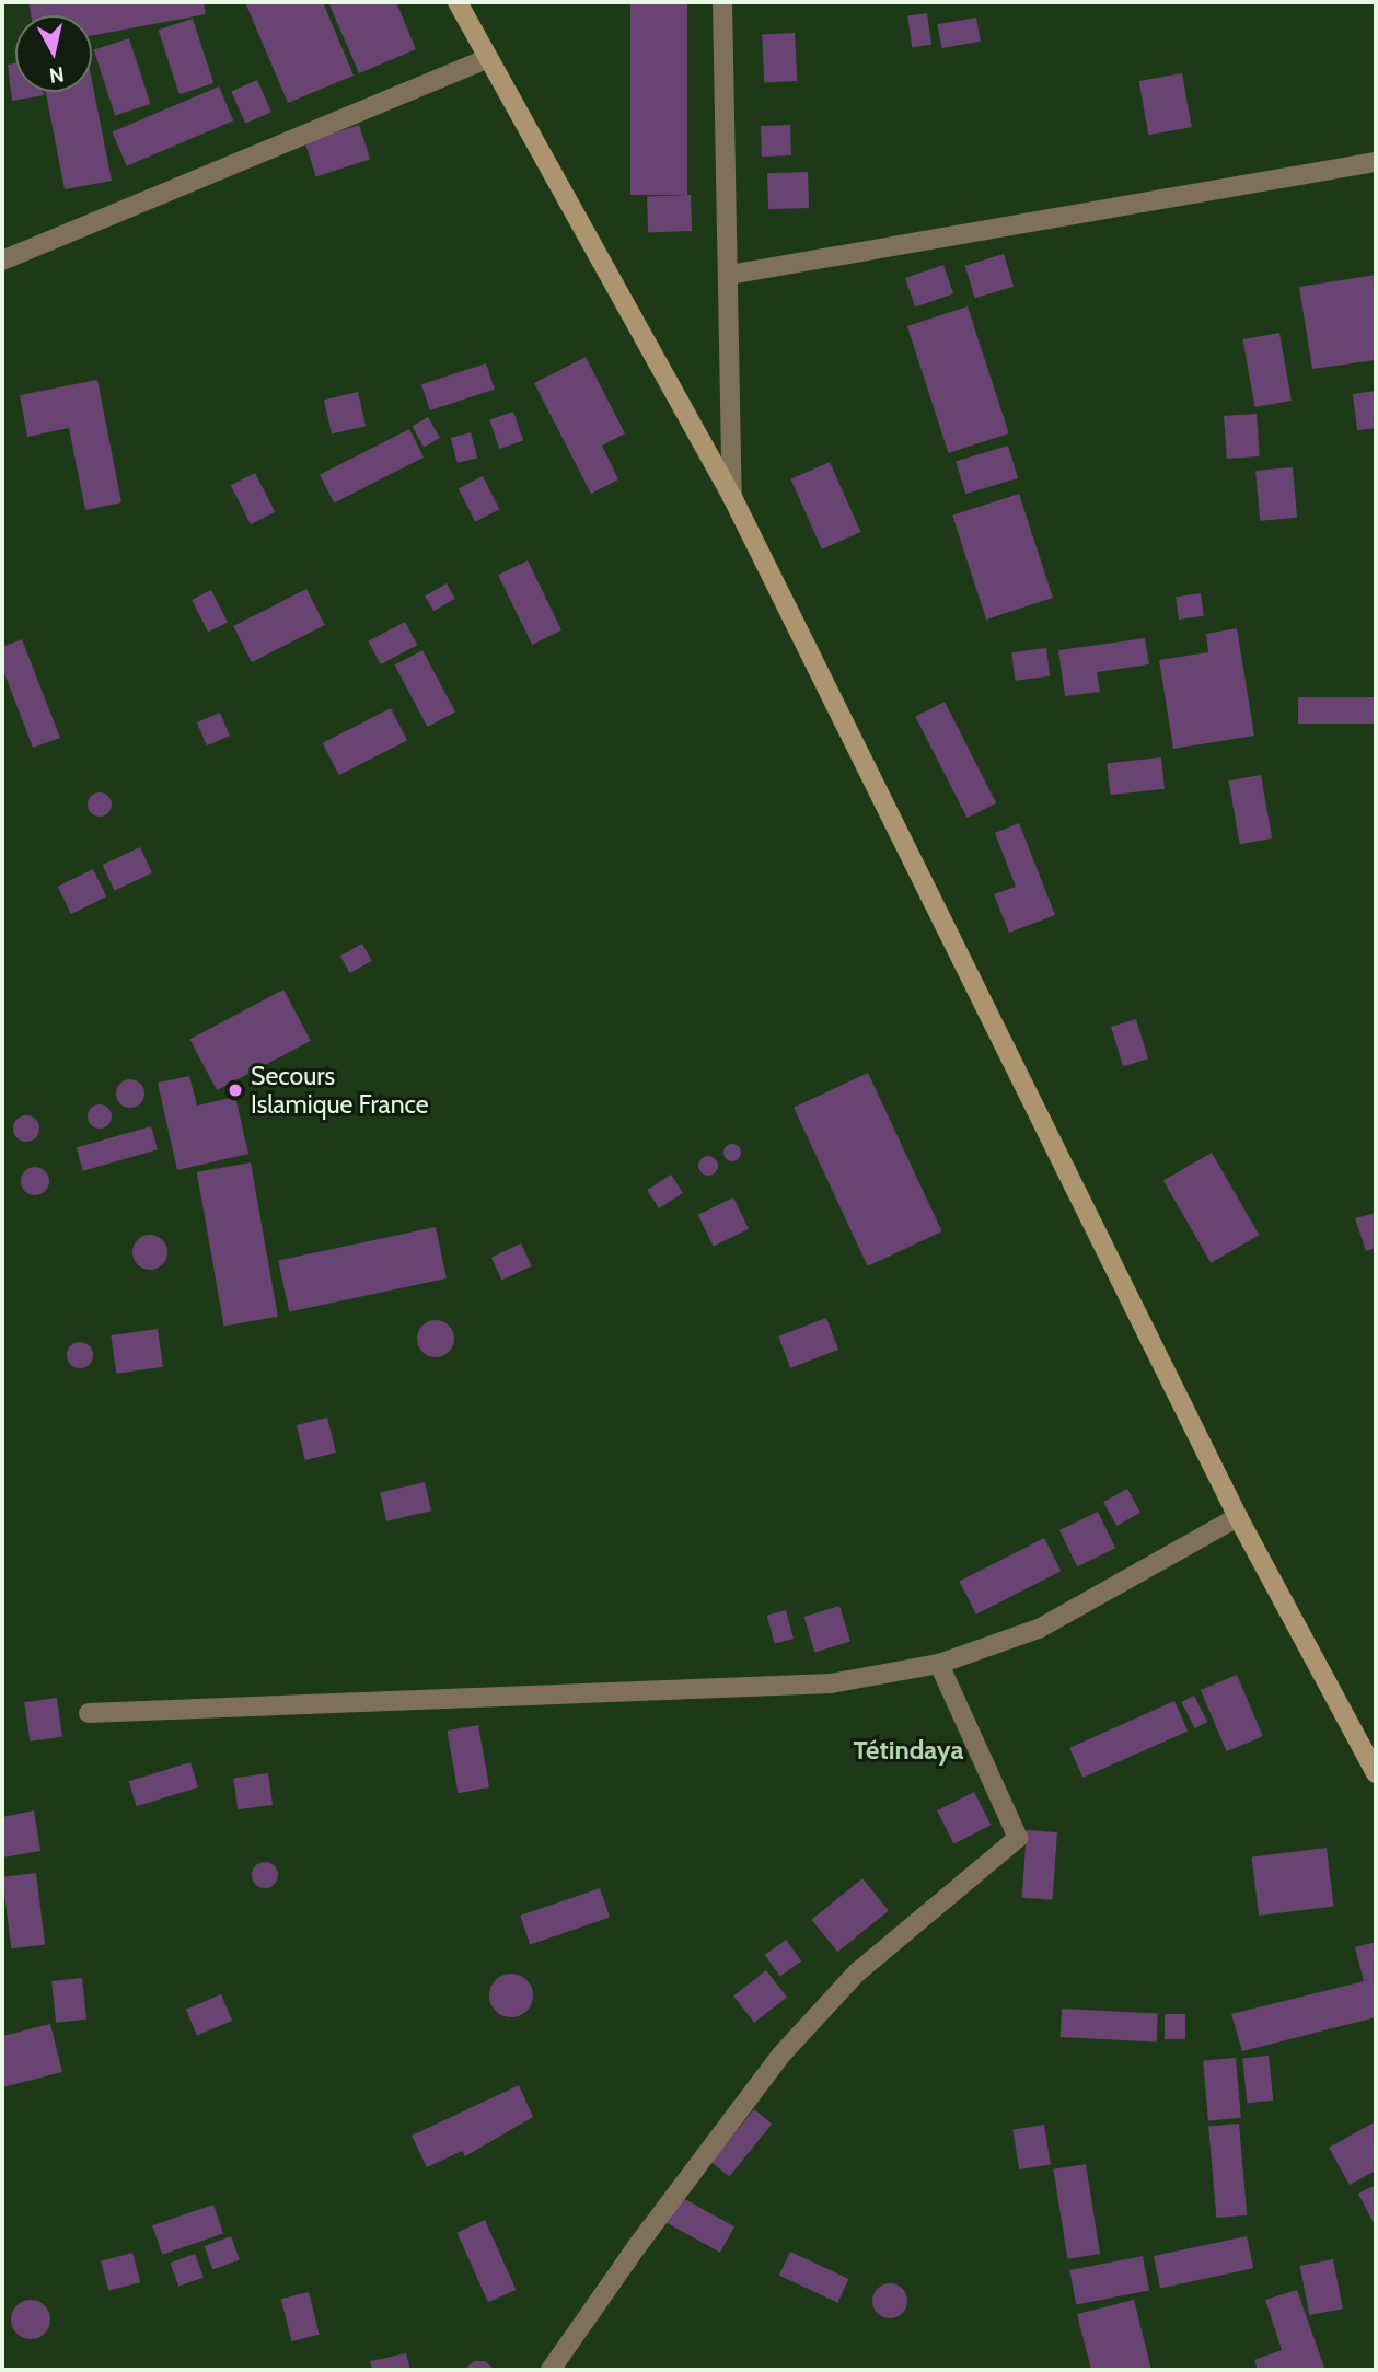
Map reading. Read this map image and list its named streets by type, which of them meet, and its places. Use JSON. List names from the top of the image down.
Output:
{
  "districts": ["Tétindaya"],
  "places": ["Secours Islamique France"],
  "north": "bottom"
}
